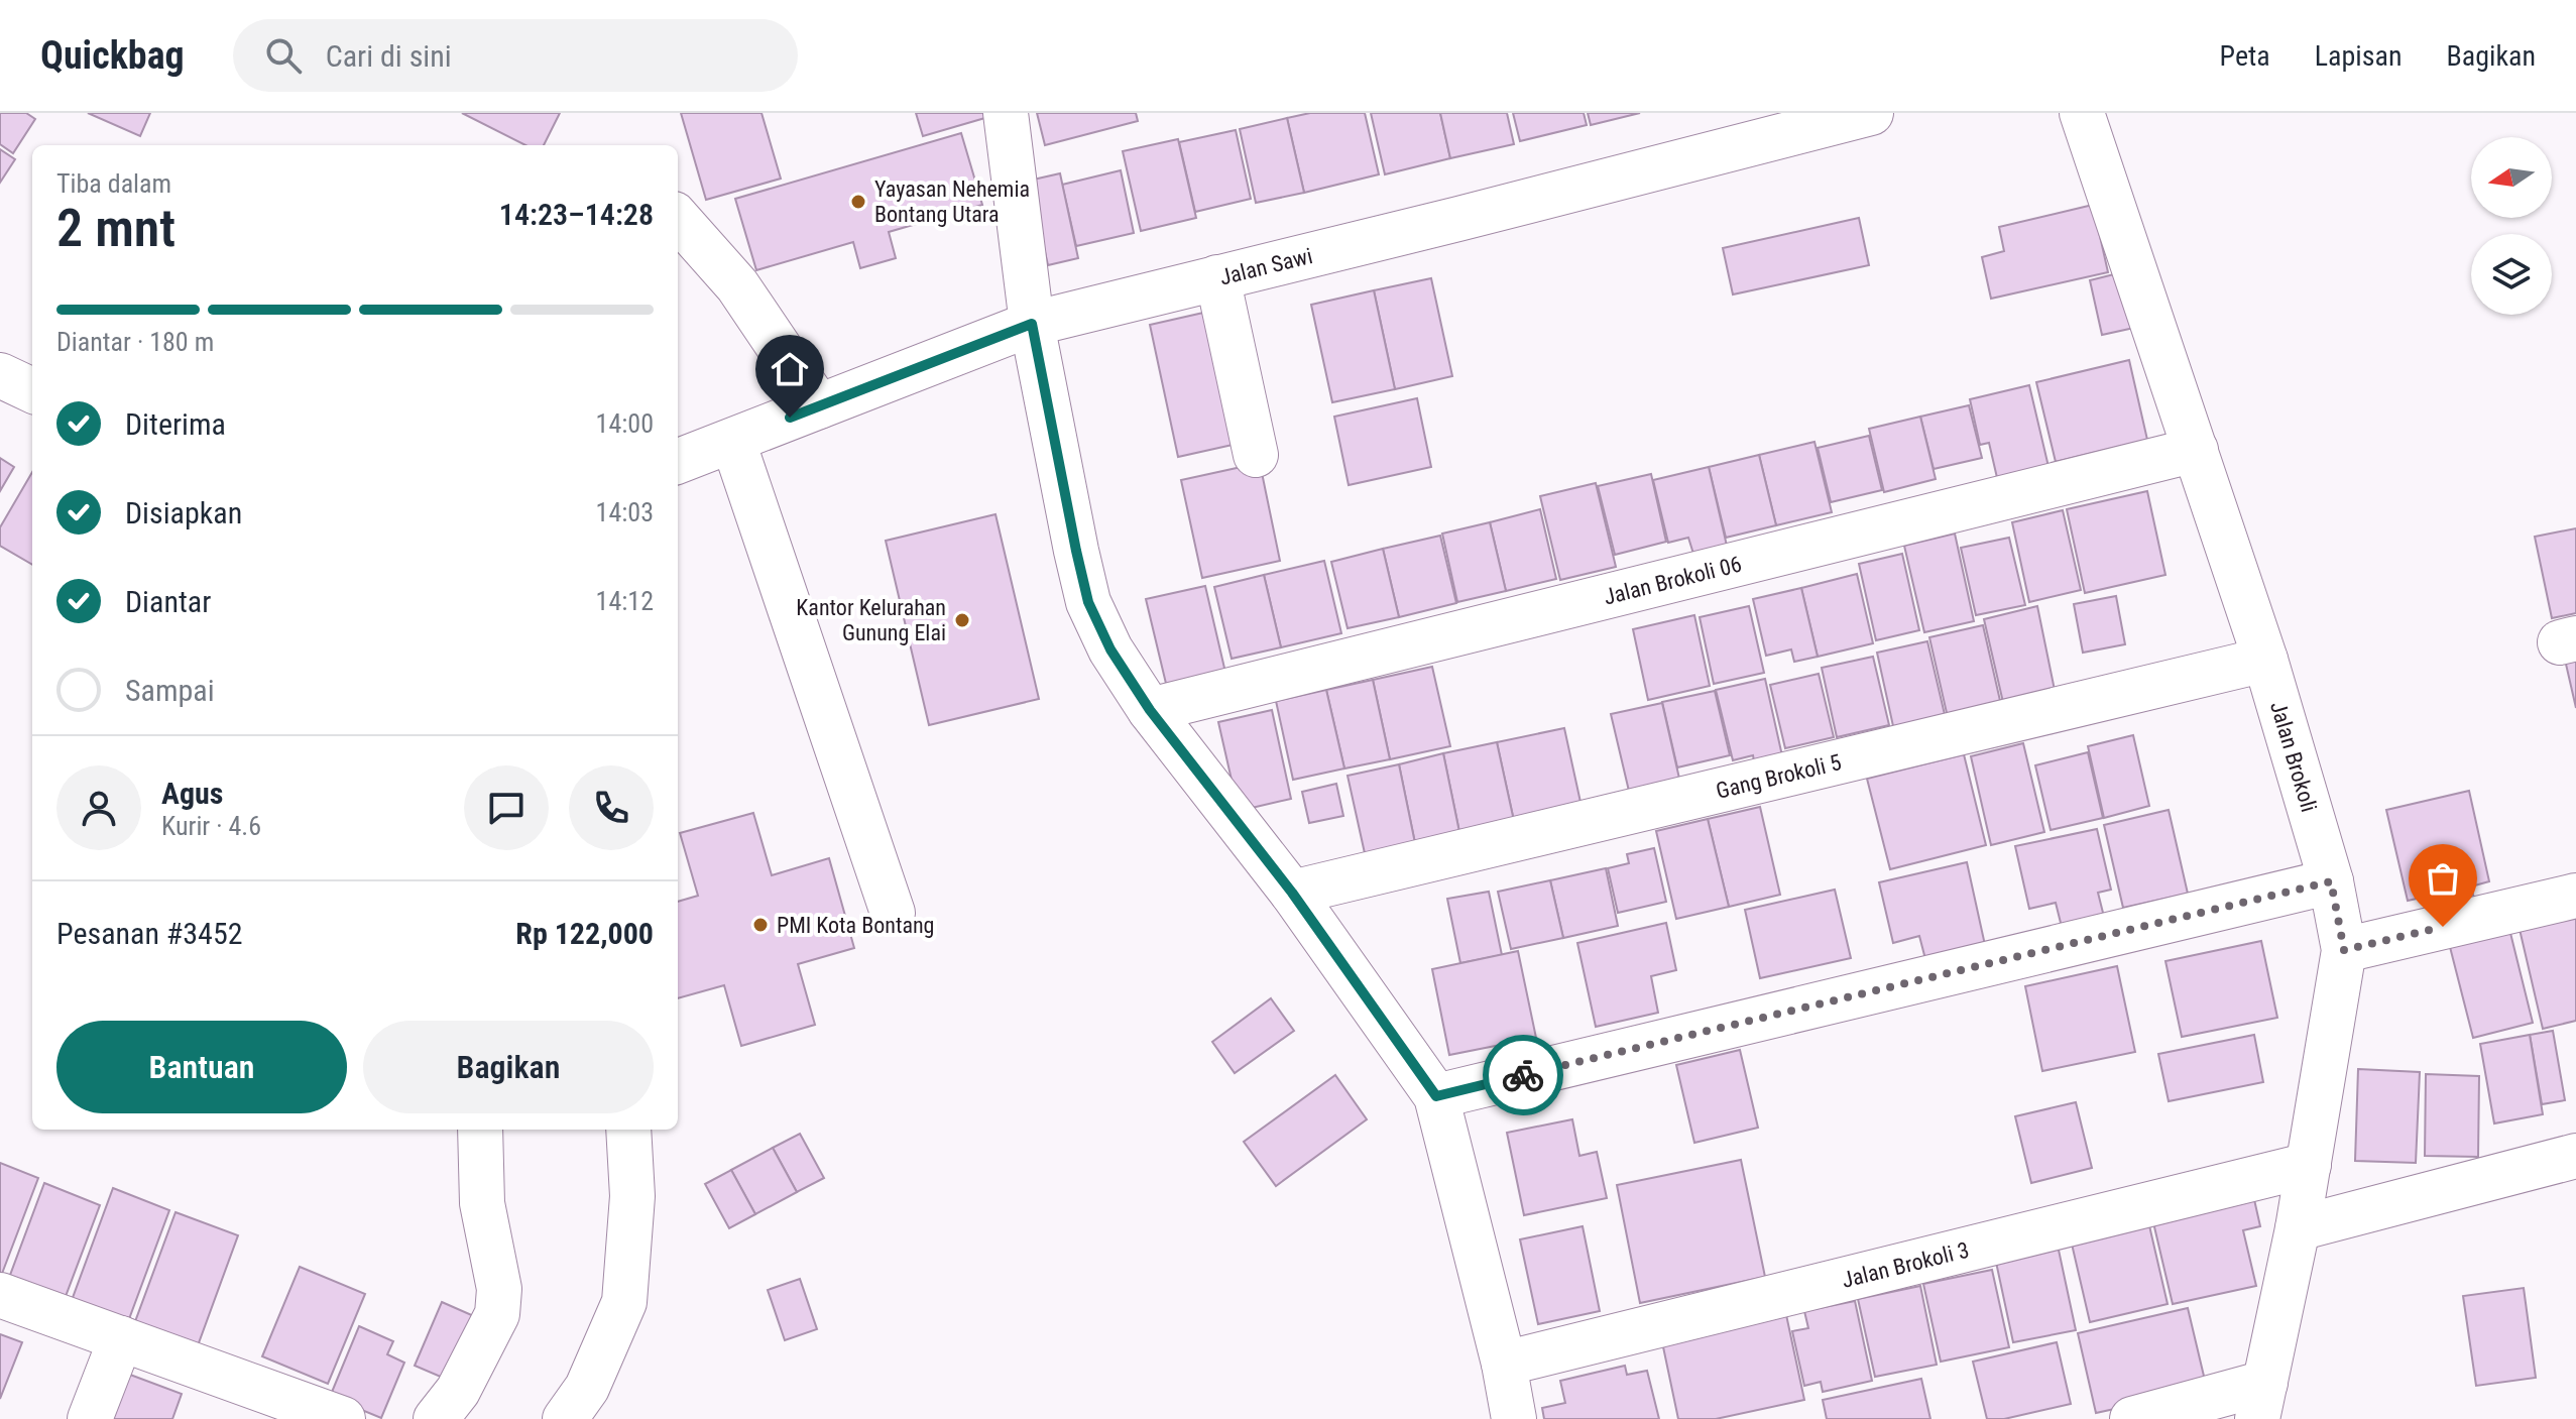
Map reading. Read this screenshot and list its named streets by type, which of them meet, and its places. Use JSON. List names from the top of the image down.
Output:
{
  "streets": {
    "street": [
      "Jalan Sawi",
      "Jalan Brokoli 06",
      "Jalan Brokoli",
      "Gang Brokoli 5",
      "Jalan Brokoli 3"
    ]
  },
  "crossings": [
    ["Jalan Brokoli 06", "Jalan Brokoli"],
    ["Jalan Brokoli", "Gang Brokoli 5"],
    ["Jalan Brokoli", "Jalan Brokoli 3"]
  ],
  "places": ["Yayasan Nehemia Bontang Utara", "Kantor Kelurahan Gunung Elai", "PMI Kota Bontang"],
  "north": "left",
  "page": {
    "header": "Quickbag",
    "search": "Cari di sini",
    "nav": ["Peta", "Lapisan", "Bagikan"],
    "heading": ["2 mnt", "Tiba dalam", "14:23–14:28"],
    "panel": [
      "Agus",
      "Kurir · 4.6",
      "Pesanan #3452",
      "Rp 122,000"
    ],
    "bar": "Diantar · 180 m",
    "list": [
      ["Diterima", "14:00"],
      ["Disiapkan", "14:03"],
      ["Diantar", "14:12"],
      "Sampai"
    ],
    "buttons": ["Bantuan", "Bagikan"]
  }
}
